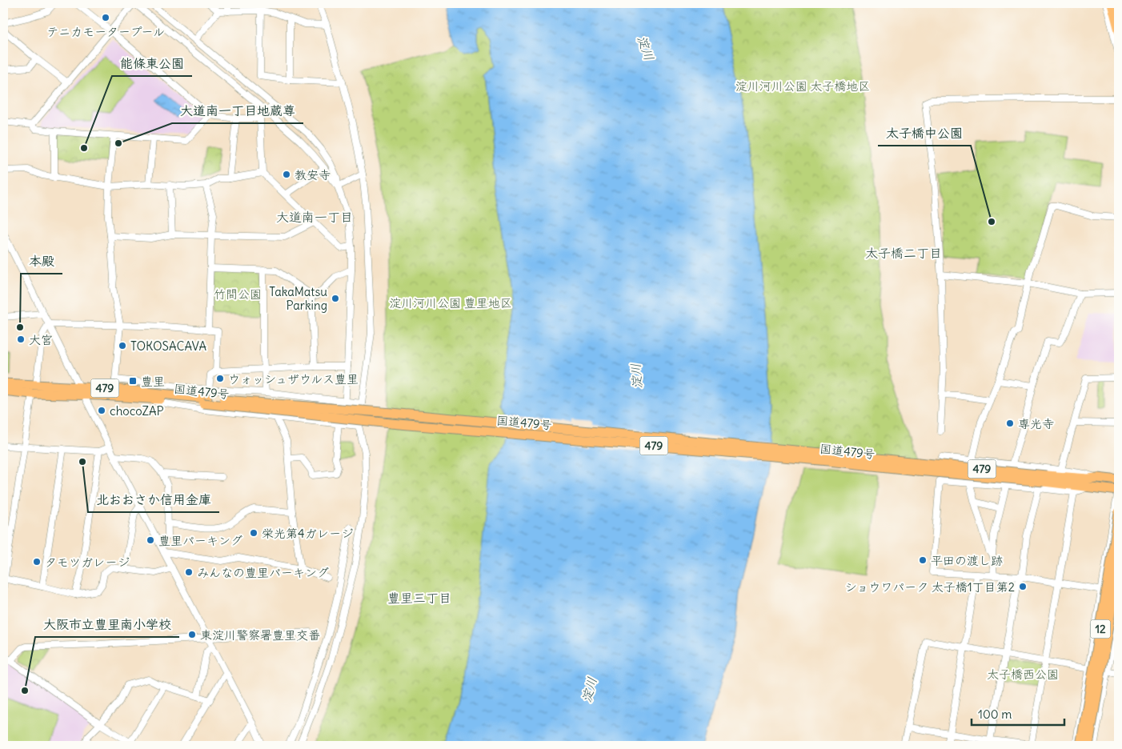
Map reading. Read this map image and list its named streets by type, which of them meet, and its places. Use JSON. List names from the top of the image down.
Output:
{
  "streets": {
    "highway": ["479", "国道479号", "12"]
  },
  "crossings": [
    ["479", "国道479号"]
  ],
  "districts": ["大道南一丁目", "太子橋二丁目", "豊里三丁目"],
  "water": ["淀川"],
  "parks": [
    "淀川河川公園 太子橋地区",
    "竹間公園",
    "淀川河川公園 豊里地区",
    "太子橋西公園"
  ],
  "places": {
    "other": [
      "テニカモータープール",
      "大道南一丁目地蔵尊",
      "能條東公園",
      "教安寺",
      "太子橋中公園",
      "TakaMatsu Parking",
      "本殿",
      "大宮",
      "TOKOSACAVA",
      "ウォッシュザウルス豊里",
      "chocoZAP",
      "専光寺",
      "北おおさか信用金庫",
      "栄光第4ガレージ",
      "豊里パーキング",
      "平田の渡し跡",
      "タモツガレージ",
      "みんなの豊里パーキング",
      "ショウワパーク 太子橋1丁目第2",
      "東淀川警察署豊里交番",
      "大阪市立豊里南小学校"
    ],
    "transit": ["豊里"]
  },
  "scale_bar": "100 m"
}
